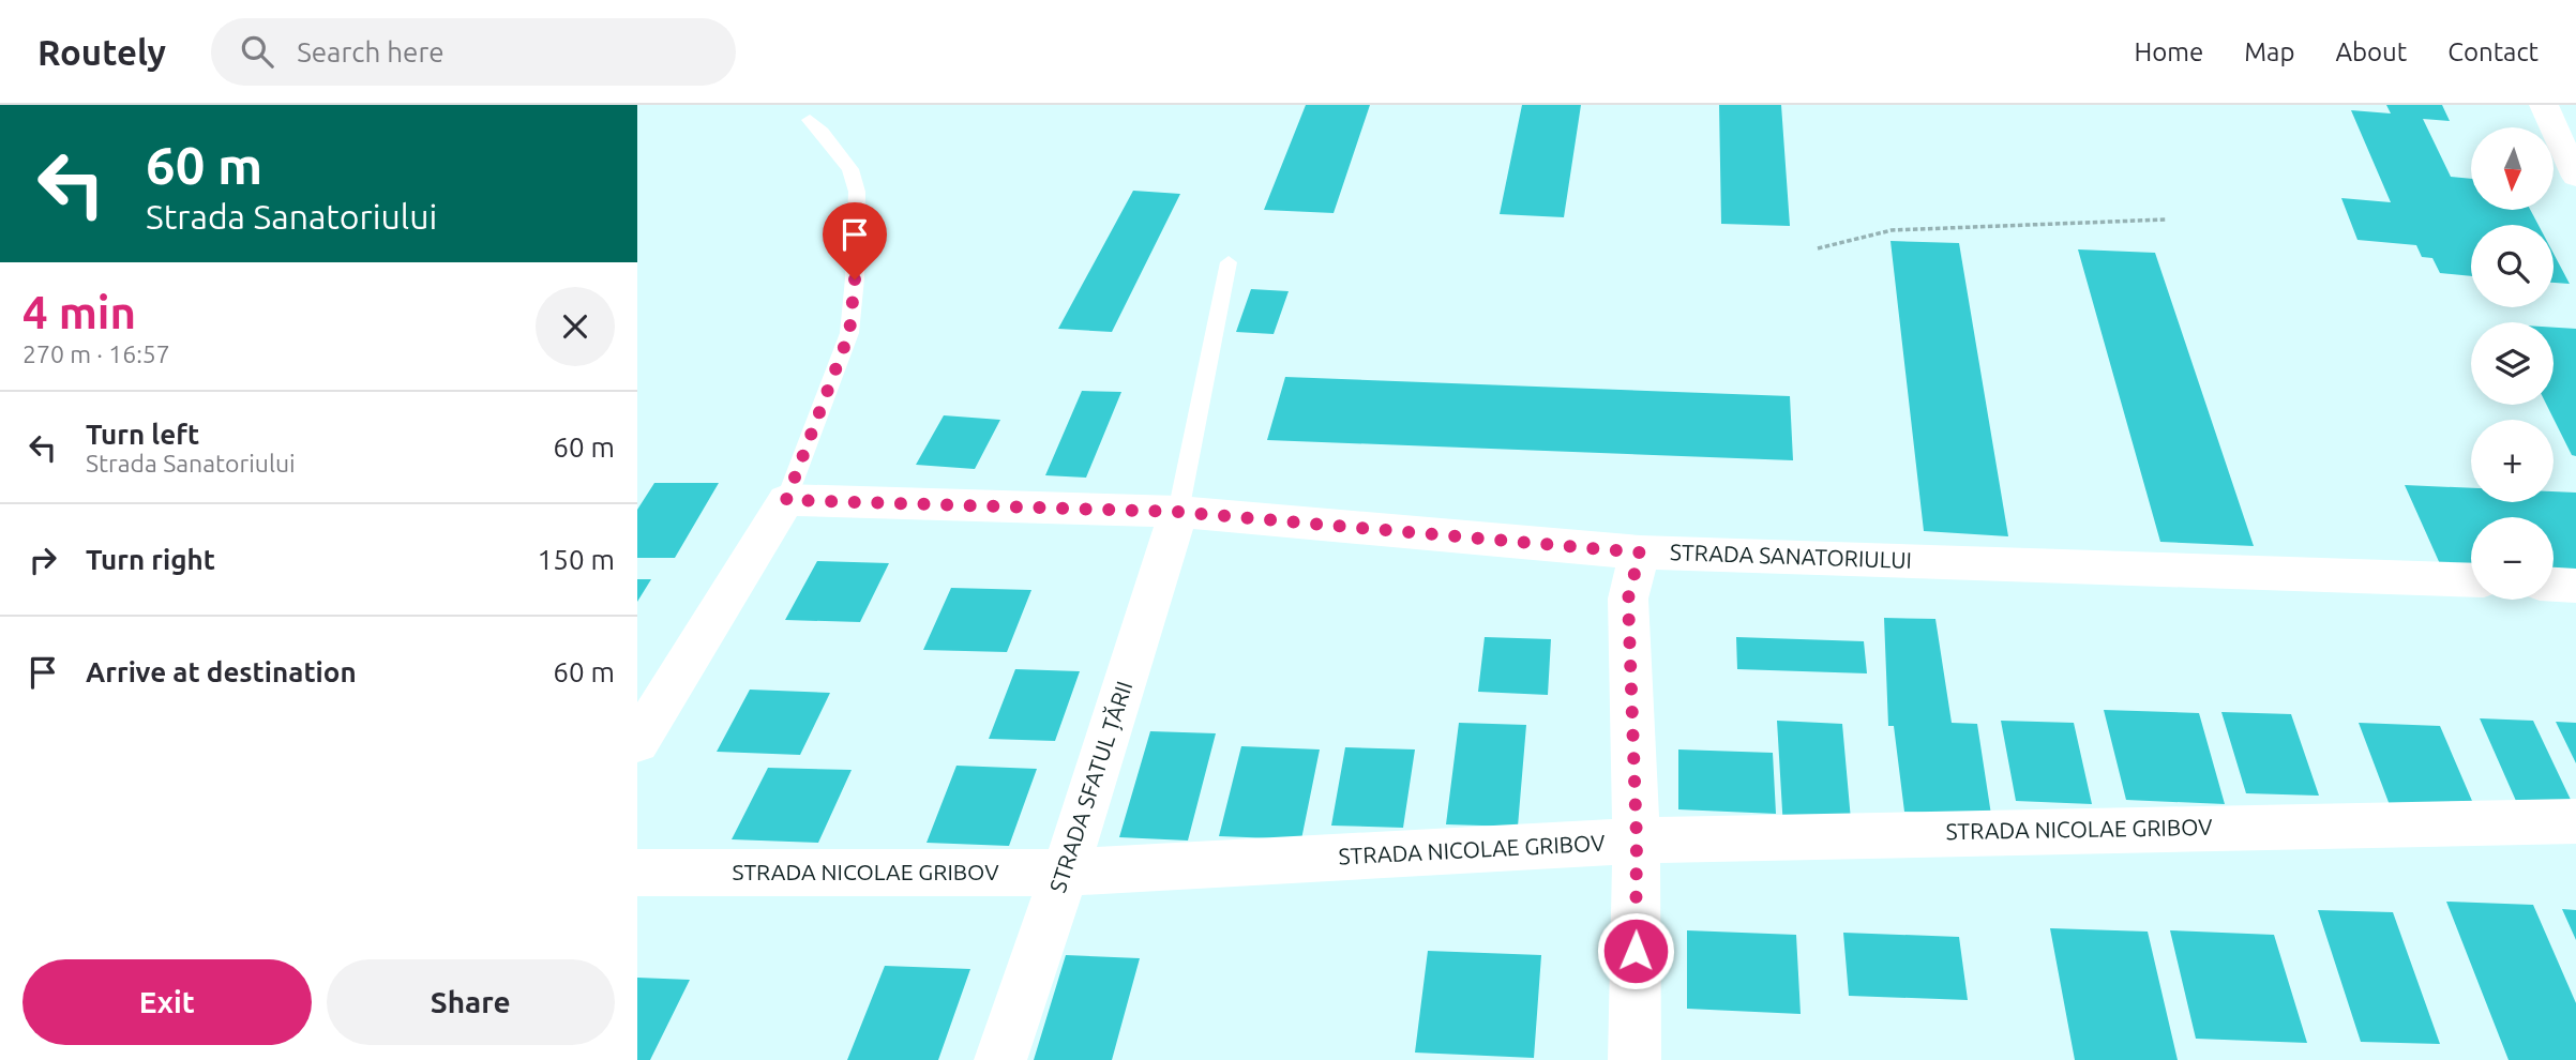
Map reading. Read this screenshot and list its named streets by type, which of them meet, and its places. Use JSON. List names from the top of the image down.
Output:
{
  "streets": {
    "street": ["STRADA SANATORIULUI", "STRADA SFATUL ȚĂRII", "STRADA NICOLAE GRIBOV"]
  },
  "crossings": [
    ["STRADA SANATORIULUI", "STRADA SFATUL ȚĂRII"],
    ["STRADA SFATUL ȚĂRII", "STRADA NICOLAE GRIBOV"]
  ],
  "north": "bottom",
  "page": {
    "header": "Routely",
    "search": "Search here",
    "nav": [
      "Home",
      "Map",
      "About",
      "Contact"
    ],
    "turn": ["60 m", "Strada Sanatoriului"],
    "map_buttons": ["+", "−"],
    "heading": ["4 min", "270 m · 16:57"],
    "list": [
      {
        "name": "Turn left",
        "note": "Strada Sanatoriului",
        "value": "60 m"
      },
      {
        "name": "Turn right",
        "value": "150 m"
      },
      {
        "name": "Arrive at destination",
        "value": "60 m"
      }
    ],
    "buttons": ["Exit", "Share"]
  }
}
